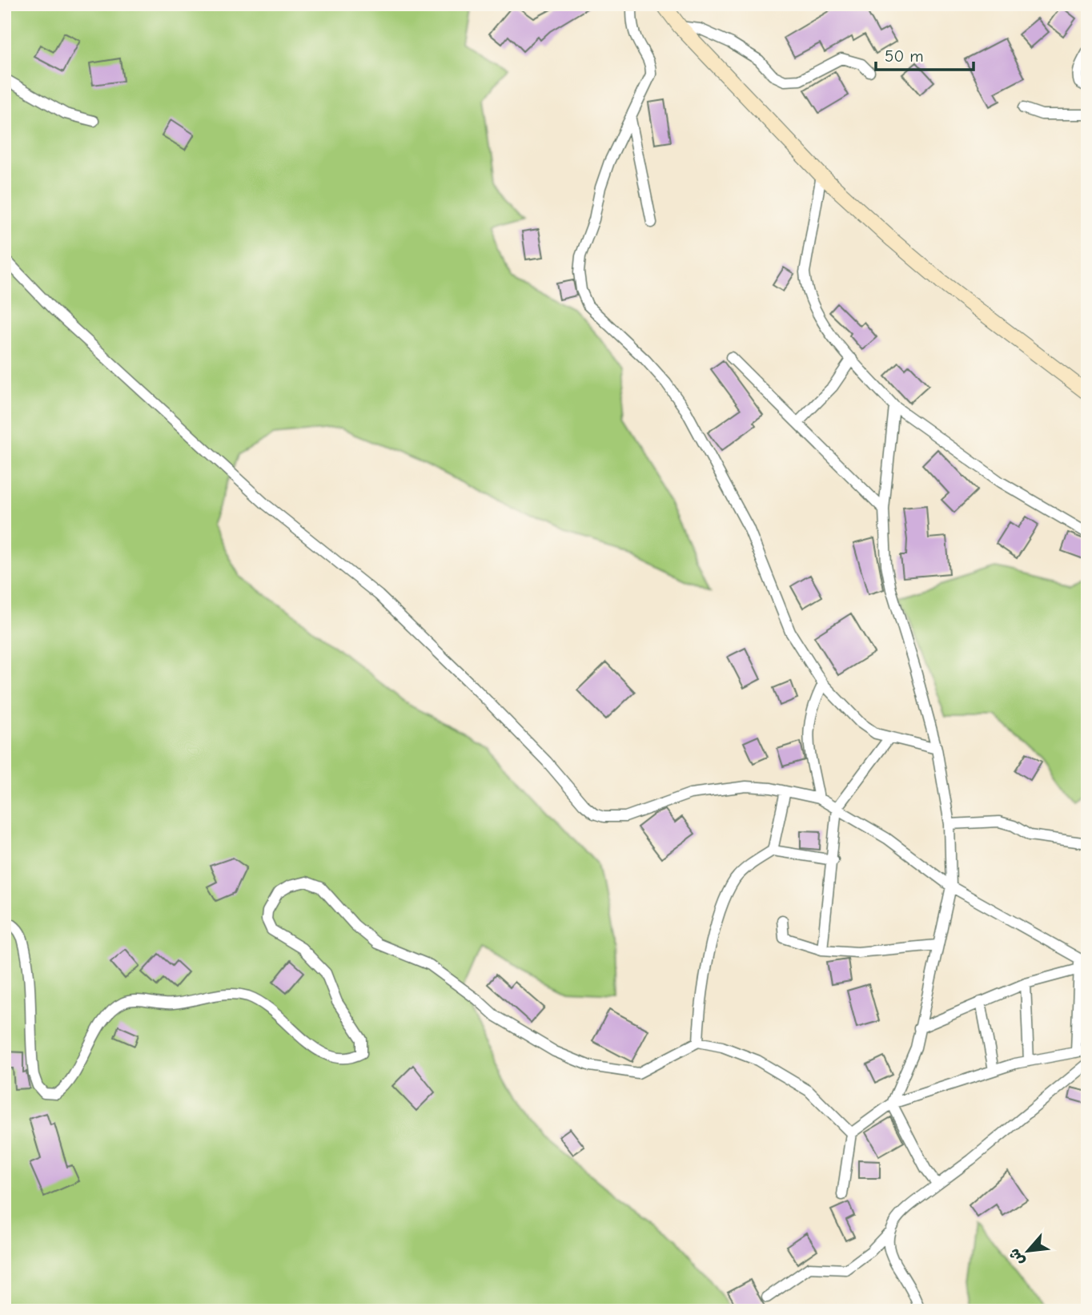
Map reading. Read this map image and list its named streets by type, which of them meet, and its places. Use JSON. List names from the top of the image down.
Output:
{
  "scale_bar": "50 m",
  "north": "bottom left"
}
